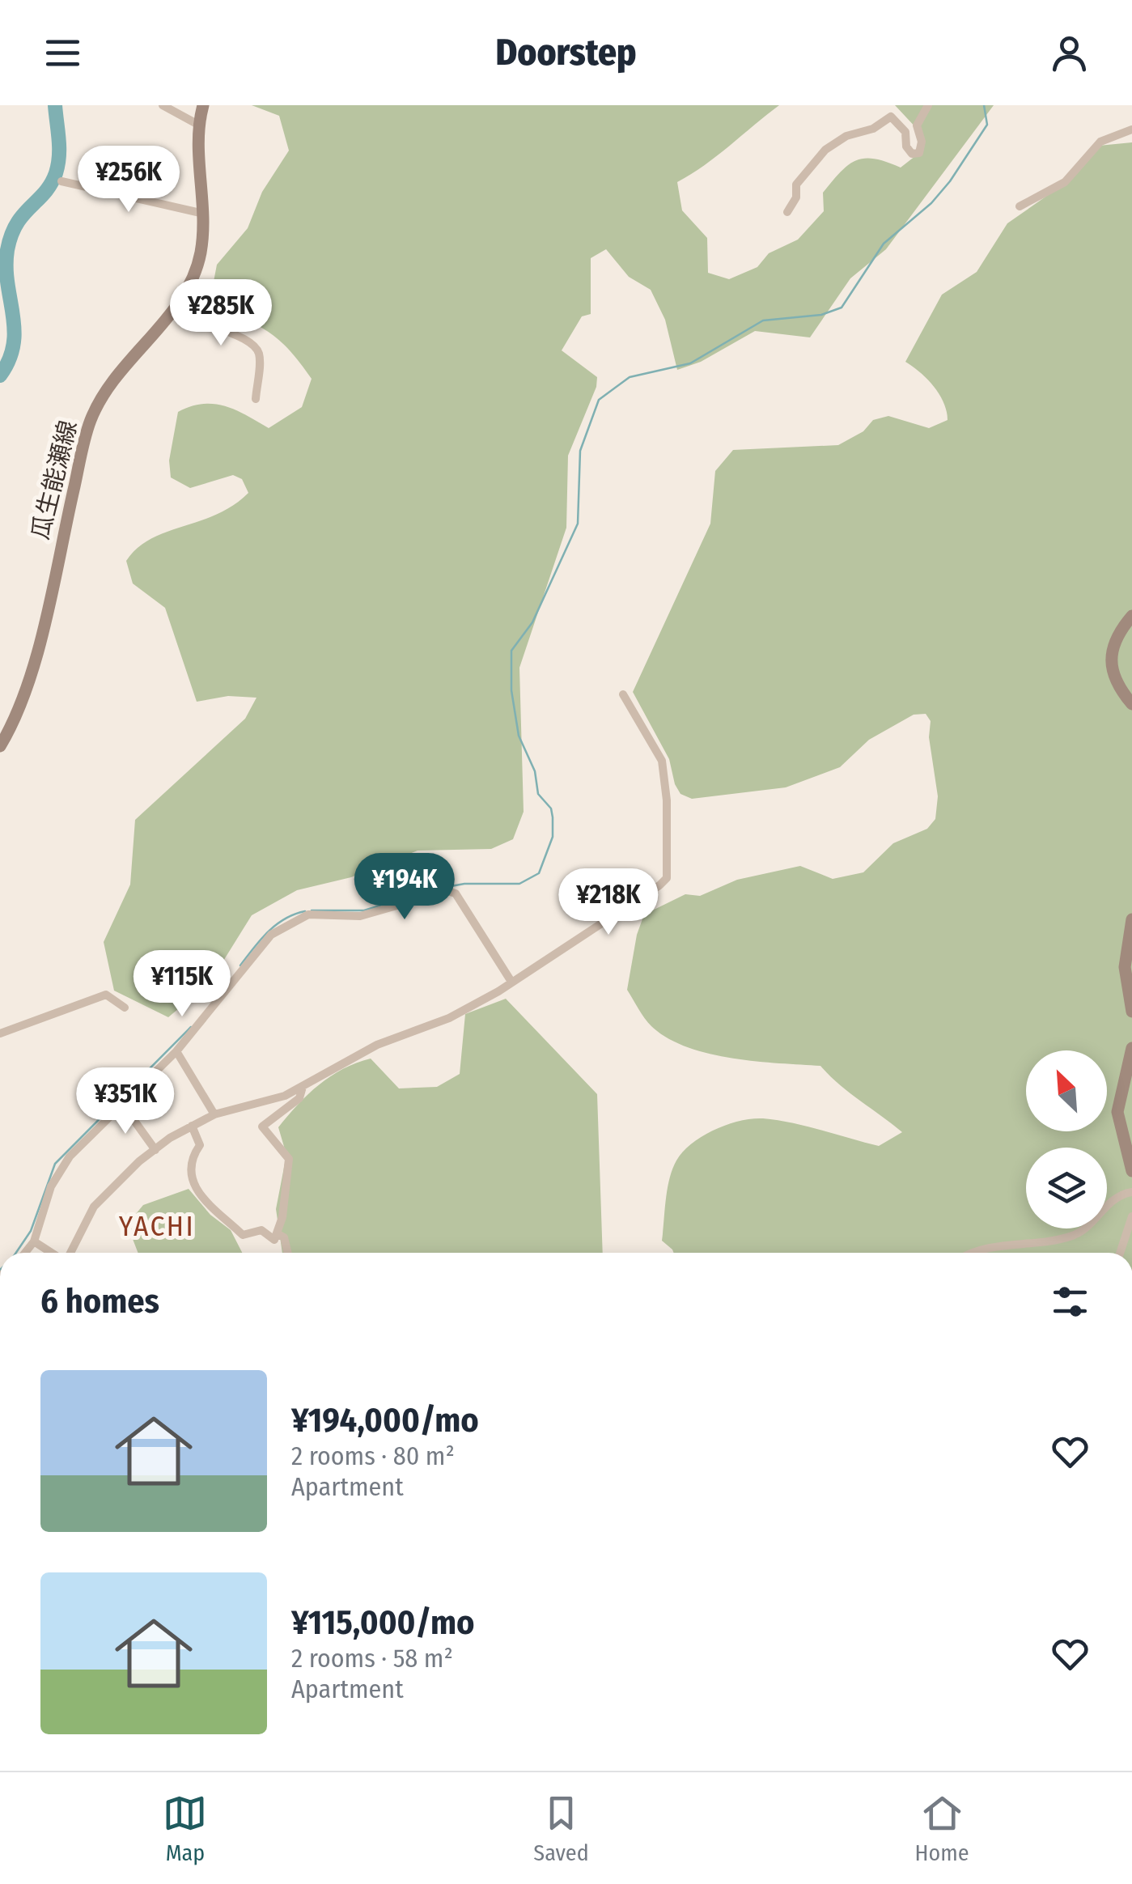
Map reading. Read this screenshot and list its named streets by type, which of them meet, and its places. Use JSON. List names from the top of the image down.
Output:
{
  "streets": {
    "main road": ["瓜生能瀬線"]
  },
  "districts": ["YACHI"],
  "north": "top left",
  "page": {
    "header": "Doorstep",
    "price": [
      "¥256K",
      "¥285K",
      "¥194K",
      "¥218K",
      "¥115K",
      "¥351K"
    ],
    "heading": "6 homes",
    "list": [
      {
        "name": "¥194,000/mo",
        "note": "2 rooms · 80 m² · Apartment"
      },
      {
        "name": "¥115,000/mo",
        "note": "2 rooms · 58 m² · Apartment"
      }
    ],
    "tabs": ["Map", "Saved", "Home"]
  }
}
